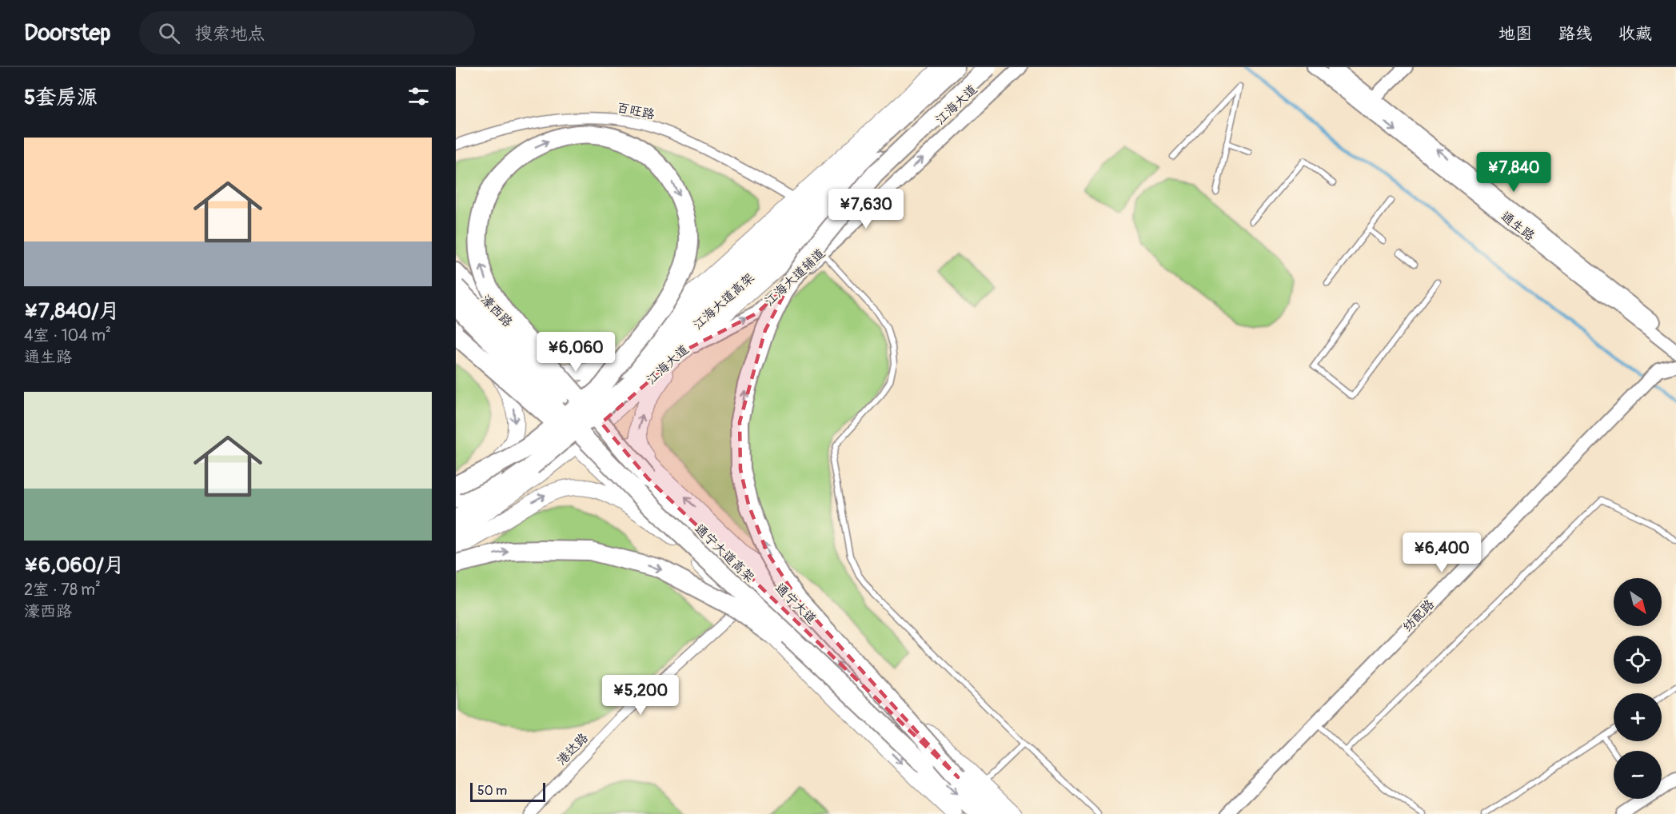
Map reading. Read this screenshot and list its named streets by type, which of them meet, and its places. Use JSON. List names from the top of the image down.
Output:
{
  "streets": {
    "highway": ["江海大道高架", "通宁大道高架"],
    "main road": ["江海大道", "通宁大道"],
    "street": [
      "百旺路",
      "通生路",
      "江海大道辅道",
      "濠西路",
      "纺配路",
      "港达路"
    ]
  },
  "crossings": [
    ["江海大道", "江海大道辅道"],
    ["江海大道", "通宁大道"],
    ["濠西路", "通宁大道"],
    ["通宁大道高架", "通宁大道"]
  ],
  "one_way": ["江海大道辅道"],
  "scale_bar": "50 m",
  "north": "bottom right",
  "page": {
    "header": "Doorstep",
    "search": "搜索地点",
    "nav": ["地图", "路线", "收藏"],
    "heading": "5套房源",
    "list": [
      {
        "name": "¥7,840/月",
        "note": "4室 · 104 m² · 通生路"
      },
      {
        "name": "¥6,060/月",
        "note": "2室 · 78 m² · 濠西路"
      }
    ],
    "price": [
      "¥7,840",
      "¥7,630",
      "¥6,060",
      "¥6,400",
      "¥5,200"
    ],
    "map_buttons": ["+", "−"],
    "scale": "50 m"
  }
}
